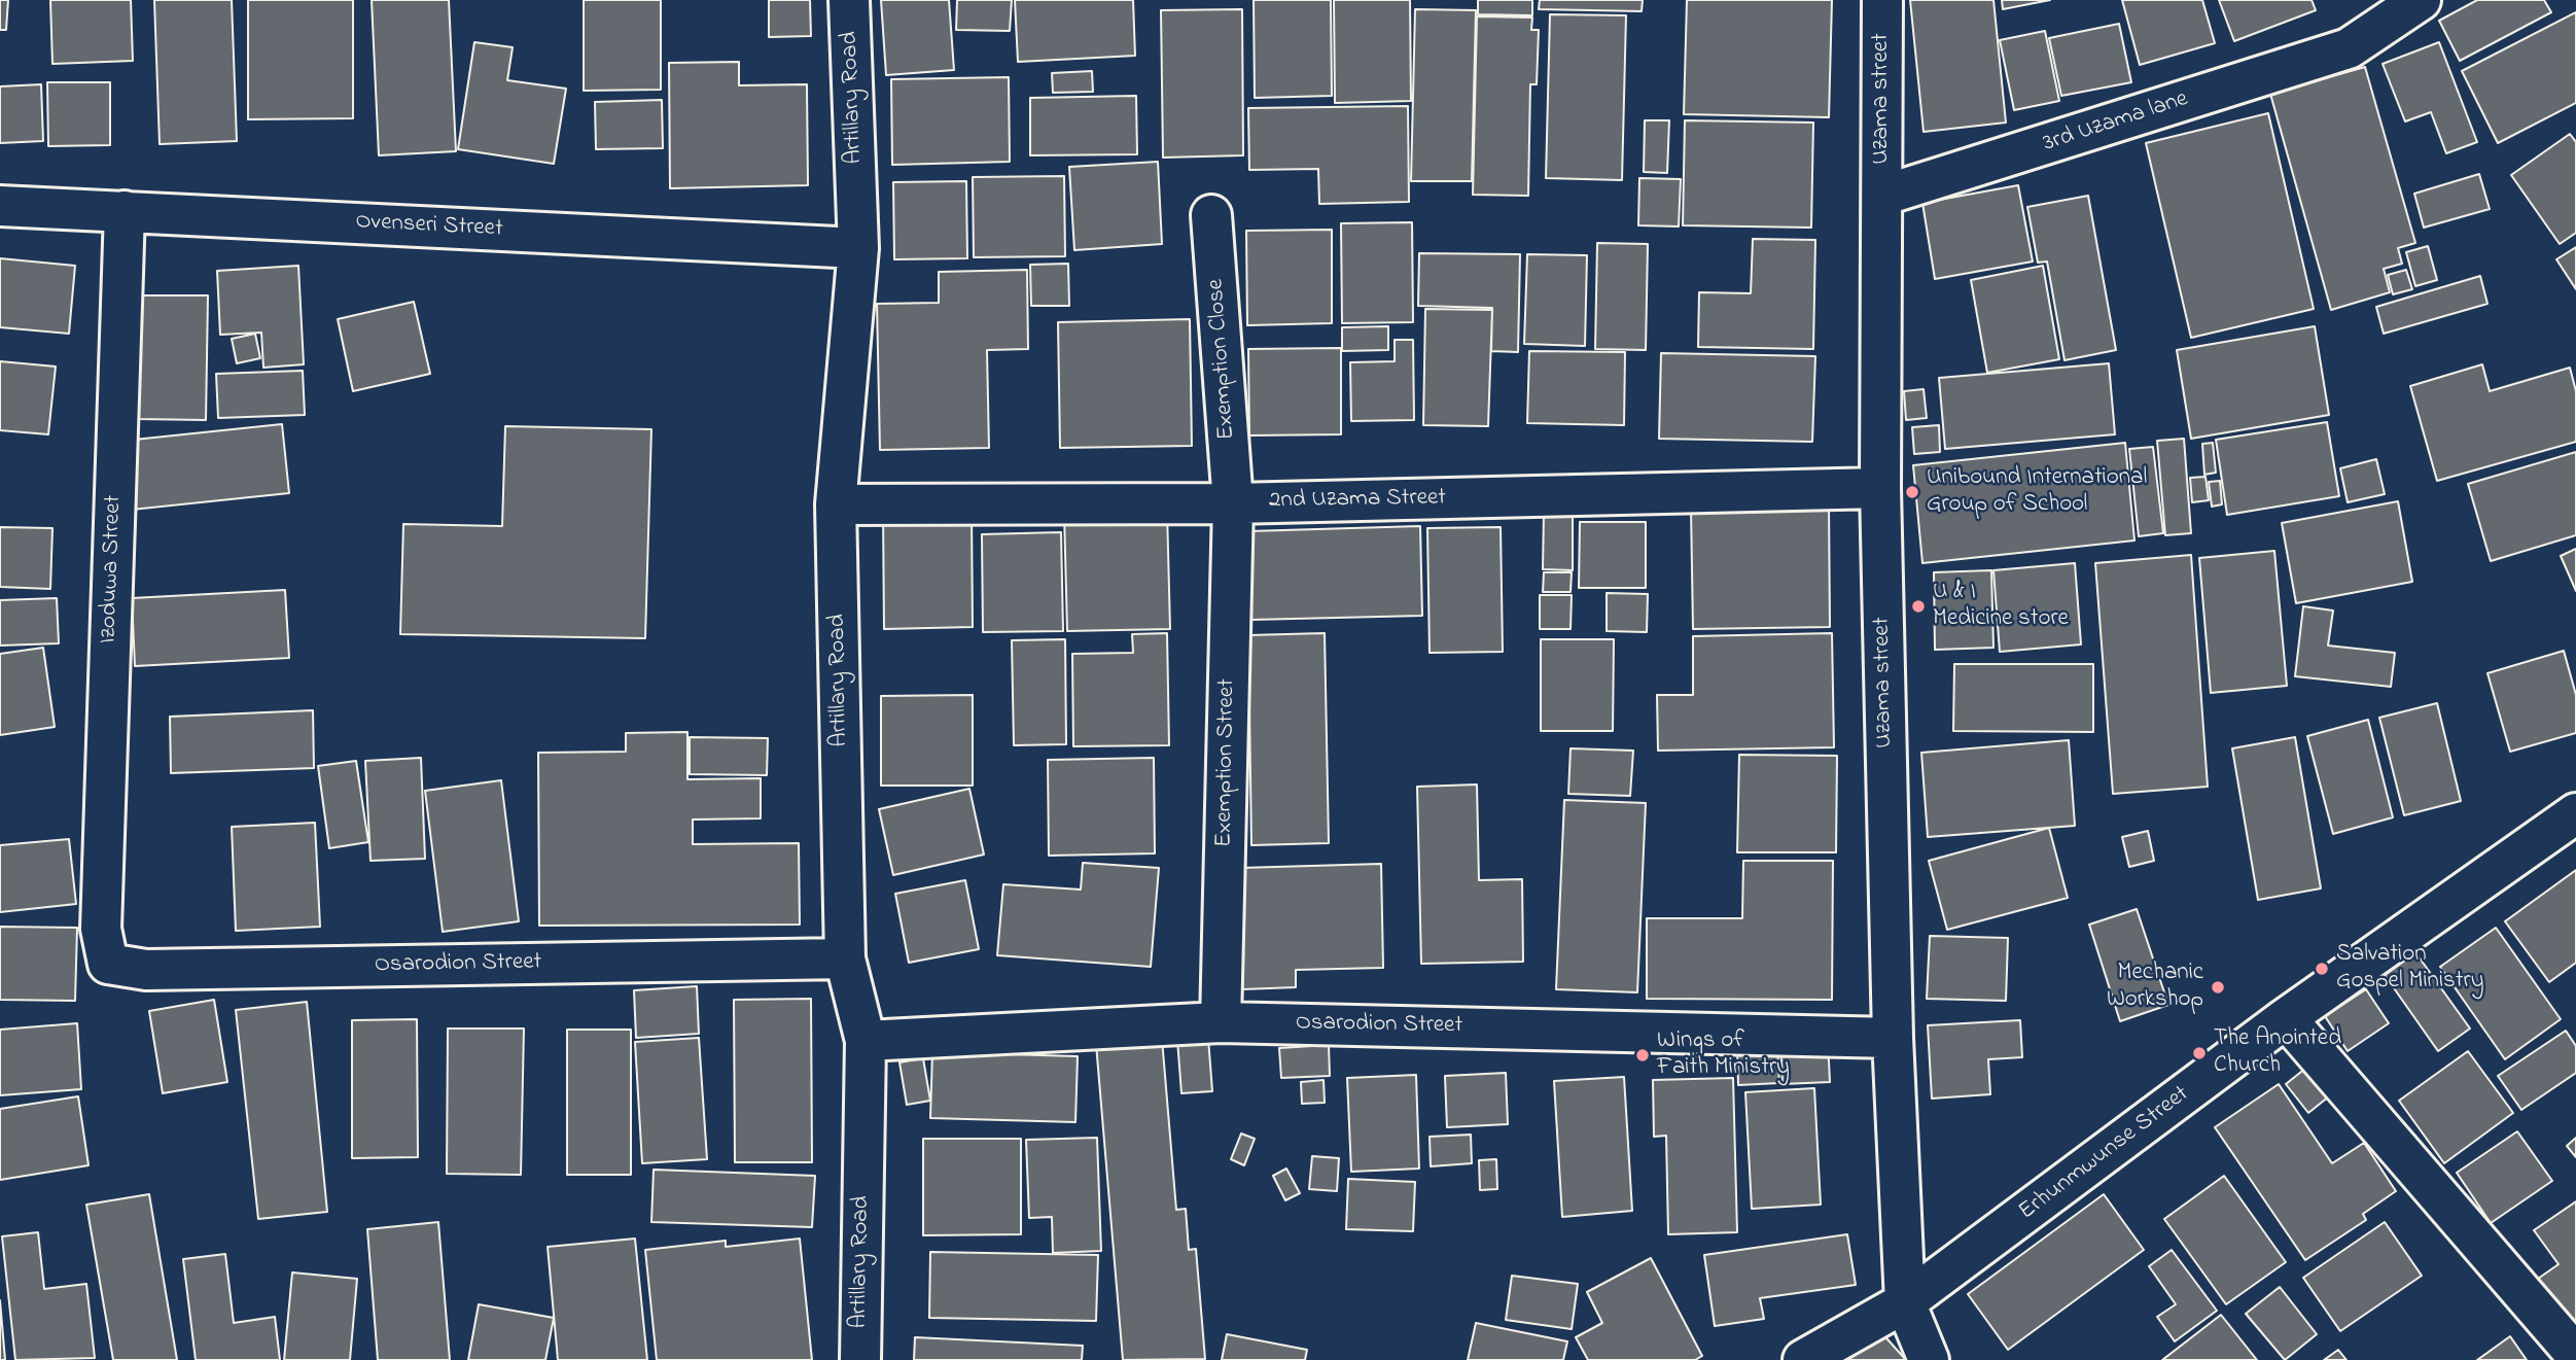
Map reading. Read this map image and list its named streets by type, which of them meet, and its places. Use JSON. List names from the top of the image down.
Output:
{
  "streets": {
    "street": [
      "Artillary Road",
      "Uzama street",
      "3rd Uzama lane",
      "Ovenseri Street",
      "Exemption Close",
      "2nd Uzama Street",
      "Izoduwa Street",
      "Exemption Street",
      "Osarodion Street",
      "Erhunmwunse Street"
    ]
  },
  "crossings": [
    ["Artillary Road", "Ovenseri Street"],
    ["Artillary Road", "2nd Uzama Street"],
    ["Artillary Road", "Osarodion Street"],
    ["Uzama street", "3rd Uzama lane"],
    ["Uzama street", "2nd Uzama Street"],
    ["Uzama street", "Osarodion Street"],
    ["Uzama street", "Erhunmwunse Street"],
    ["Ovenseri Street", "Izoduwa Street"],
    ["Exemption Close", "2nd Uzama Street"],
    ["Exemption Close", "Exemption Street"],
    ["2nd Uzama Street", "Exemption Street"],
    ["Izoduwa Street", "Osarodion Street"],
    ["Exemption Street", "Osarodion Street"]
  ],
  "places": [
    "Unibound International Group of School",
    "U & I Medicine store",
    "Salvation Gospel Ministry",
    "Mechanic Workshop",
    "The Anointed Church",
    "Wings of Faith Ministry"
  ]
}
